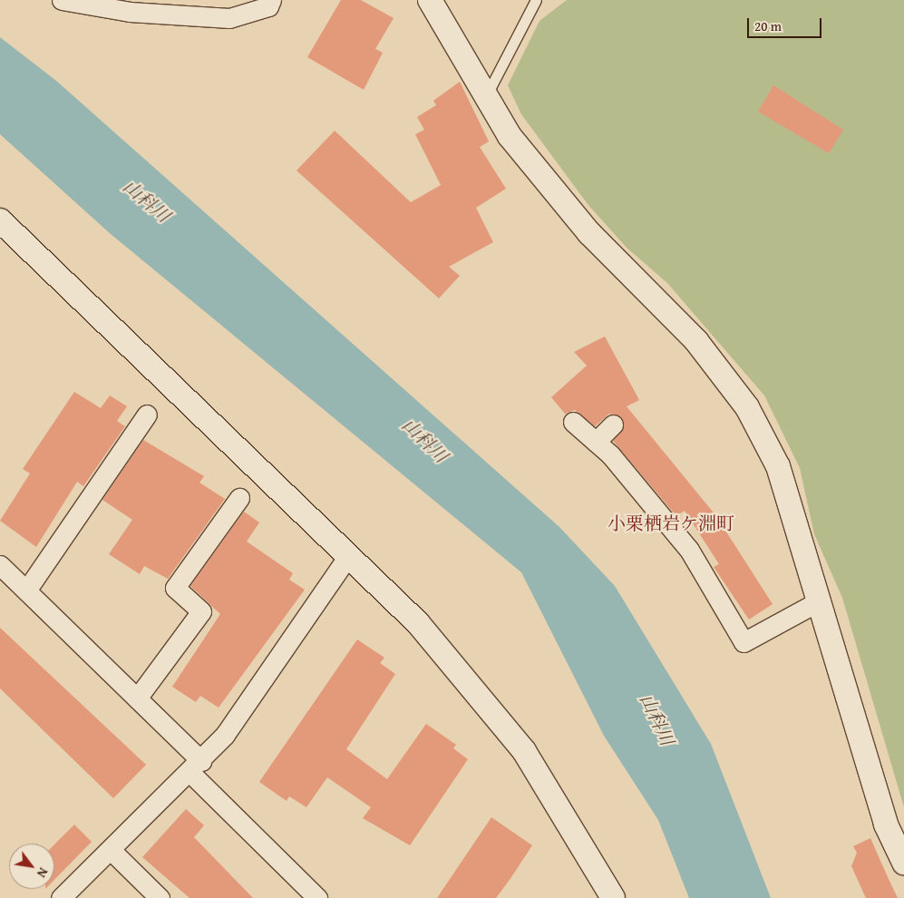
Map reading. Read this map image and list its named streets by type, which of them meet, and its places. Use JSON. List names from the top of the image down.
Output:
{
  "districts": ["小栗栖岩ケ淵町"],
  "water": ["山科川"],
  "scale_bar": "20 m",
  "north": "bottom right"
}
